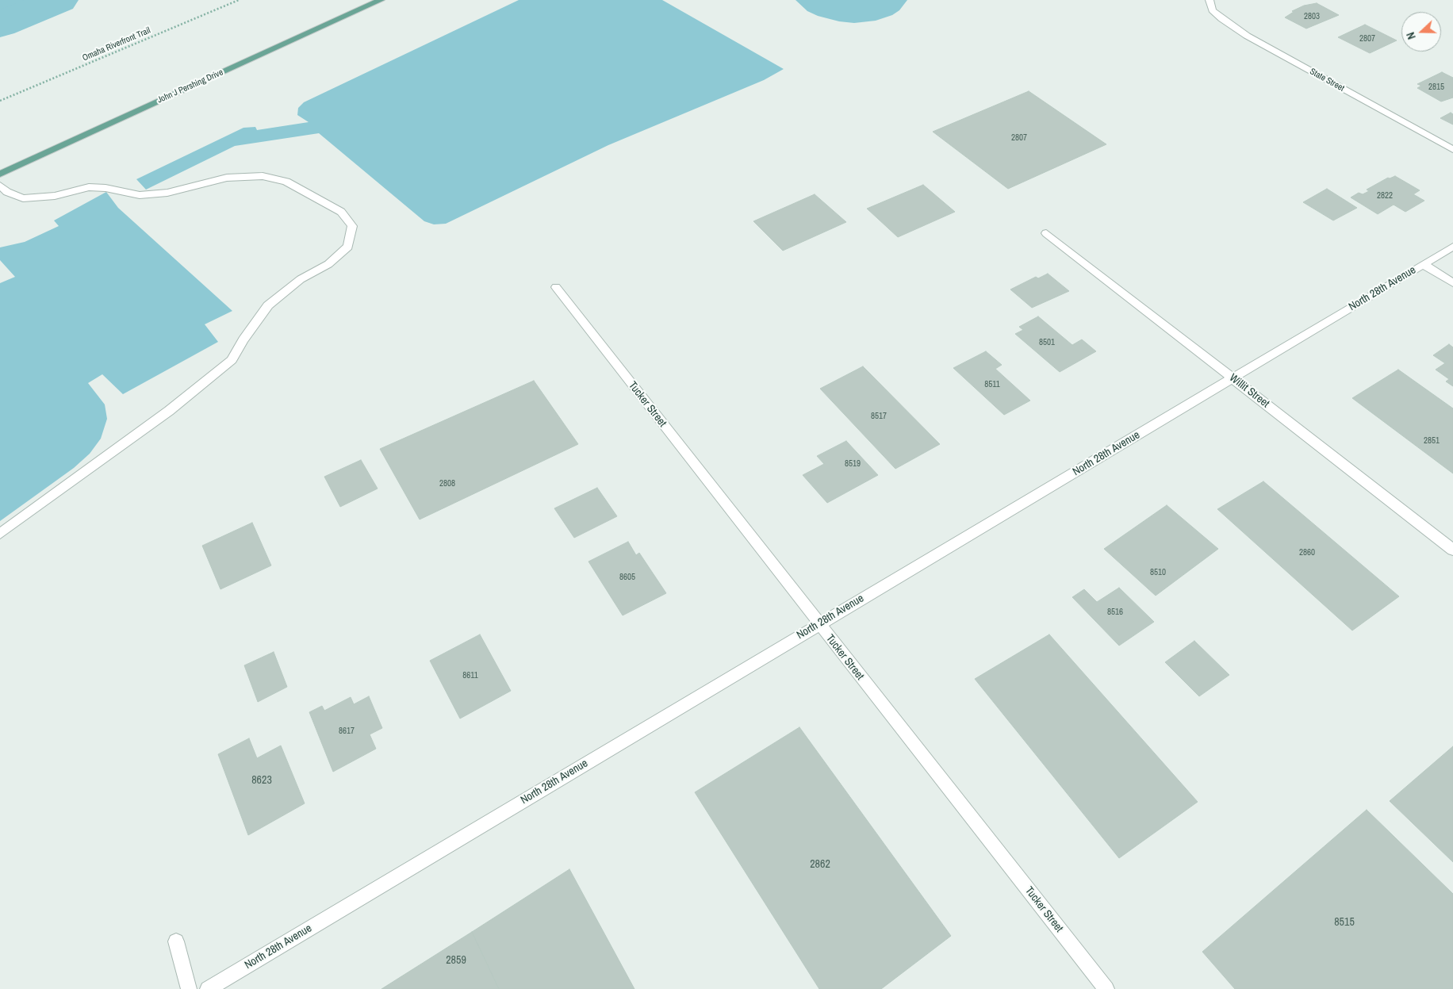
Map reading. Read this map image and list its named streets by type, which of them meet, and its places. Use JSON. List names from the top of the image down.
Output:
{
  "streets": {
    "main road": ["John J Pershing Drive"],
    "street": [
      "State Street",
      "North 28th Avenue",
      "Willit Street",
      "Tucker Street"
    ],
    "path": ["Omaha Riverfront Trail"]
  },
  "crossings": [
    ["North 28th Avenue", "Willit Street"],
    ["North 28th Avenue", "Tucker Street"]
  ],
  "house_numbers": [
    "2803",
    "2807",
    "2815",
    "2807",
    "2822",
    "8501",
    "8511",
    "8517",
    "2851",
    "8519",
    "2808",
    "2860",
    "8510",
    "8605",
    "8516",
    "8611",
    "8617",
    "8623",
    "2862",
    "8515",
    "2859"
  ],
  "north": "left"
}
